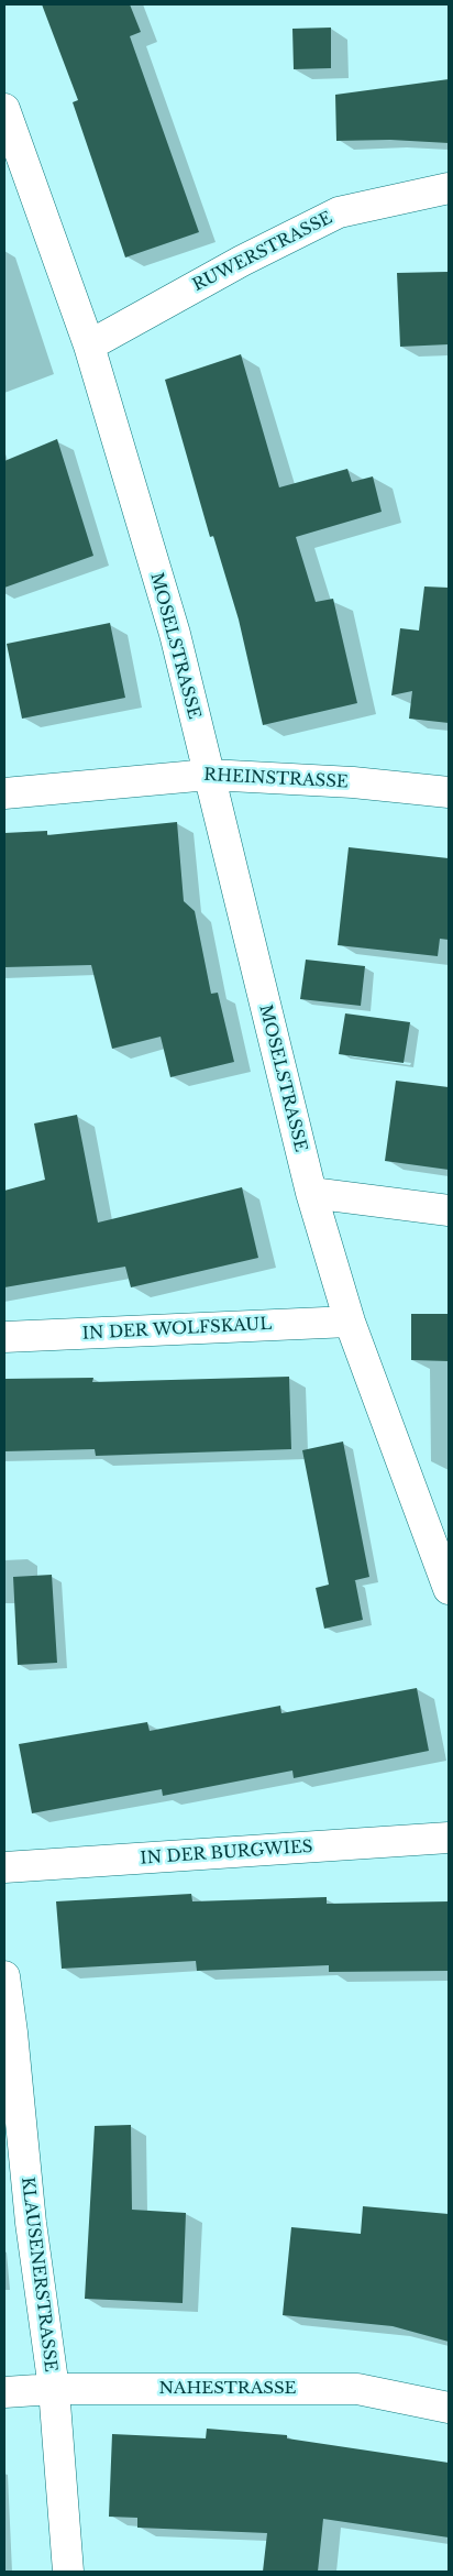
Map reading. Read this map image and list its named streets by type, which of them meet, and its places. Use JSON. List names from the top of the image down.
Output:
{
  "streets": {
    "street": [
      "RUWERSTRASSE",
      "MOSELSTRASSE",
      "RHEINSTRASSE",
      "IN DER WOLFSKAUL",
      "IN DER BURGWIES",
      "KLAUSENERSTRASSE",
      "NAHESTRASSE"
    ]
  },
  "crossings": [
    ["RUWERSTRASSE", "MOSELSTRASSE"],
    ["MOSELSTRASSE", "RHEINSTRASSE"],
    ["MOSELSTRASSE", "IN DER WOLFSKAUL"],
    ["KLAUSENERSTRASSE", "NAHESTRASSE"]
  ]
}
